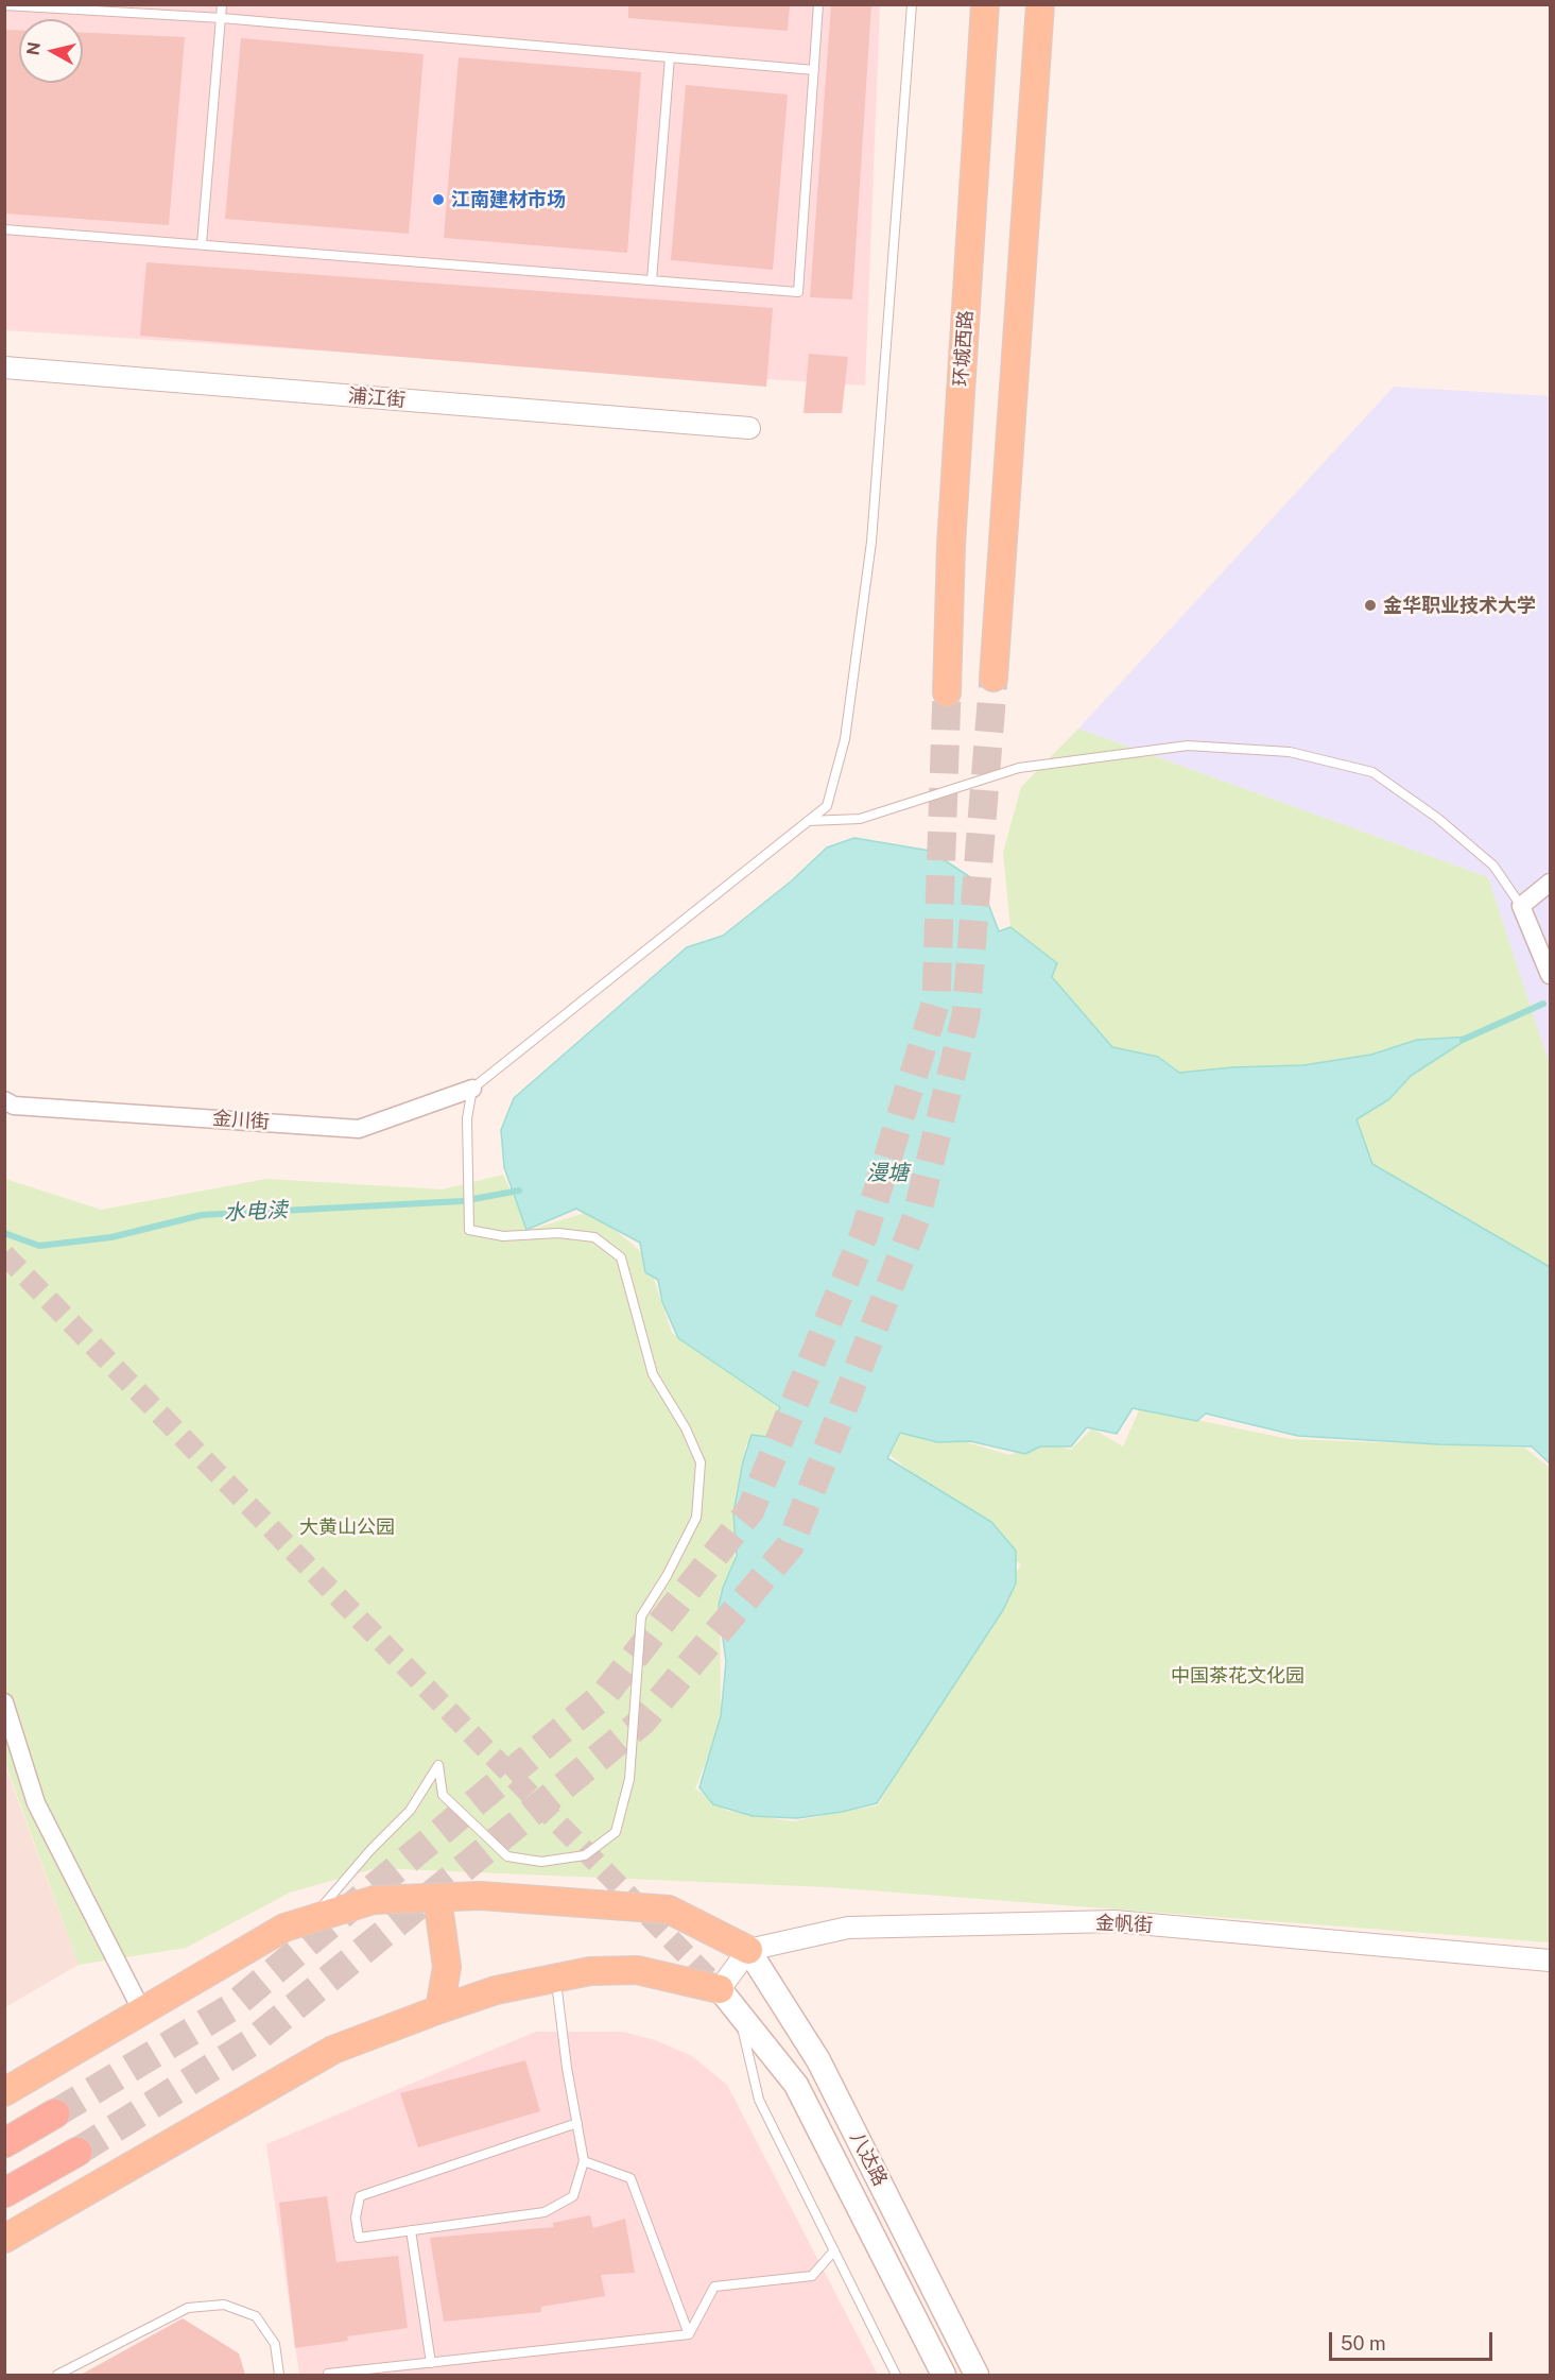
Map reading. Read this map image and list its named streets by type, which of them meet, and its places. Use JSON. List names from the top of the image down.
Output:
{
  "streets": {
    "main road": ["环城西路", "八达路"],
    "street": ["浦江街", "金川街", "金帆街"]
  },
  "crossings": [
    ["金帆街", "八达路"]
  ],
  "water": ["漫塘", "水电渎"],
  "parks": ["大黄山公园", "中国茶花文化园"],
  "places": ["江南建材市场", "金华职业技术大学"],
  "scale_bar": "50 m",
  "north": "left"
}
